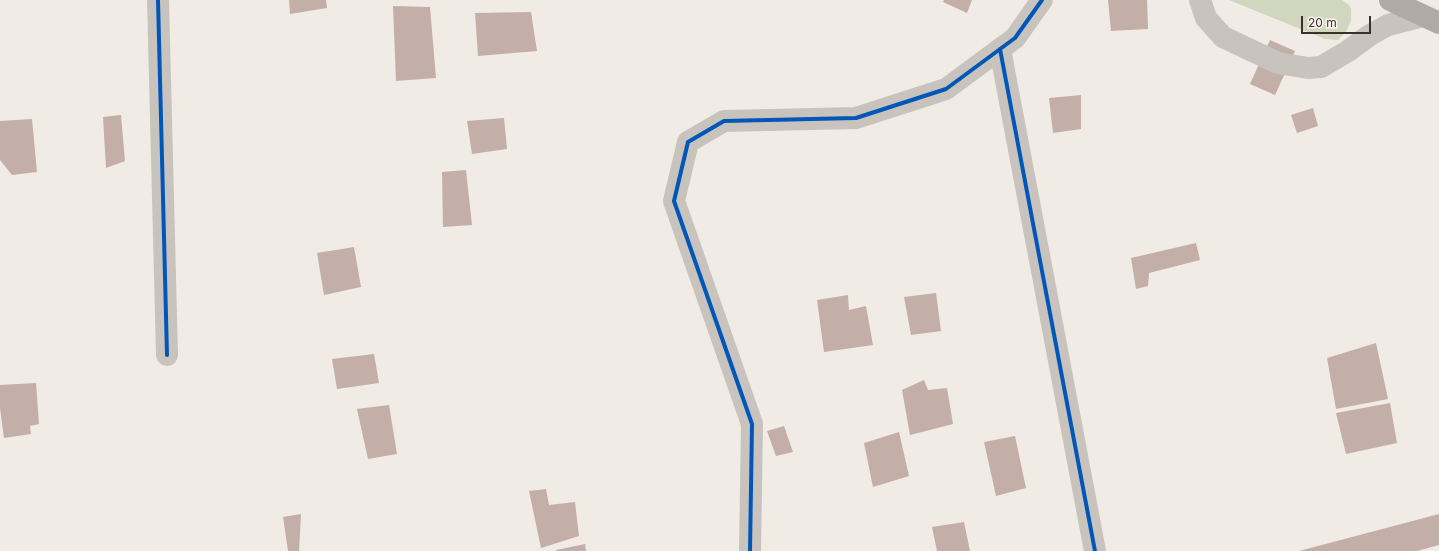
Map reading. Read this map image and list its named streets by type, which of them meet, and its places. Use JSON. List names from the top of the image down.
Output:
{
  "scale_bar": "20 m"
}
